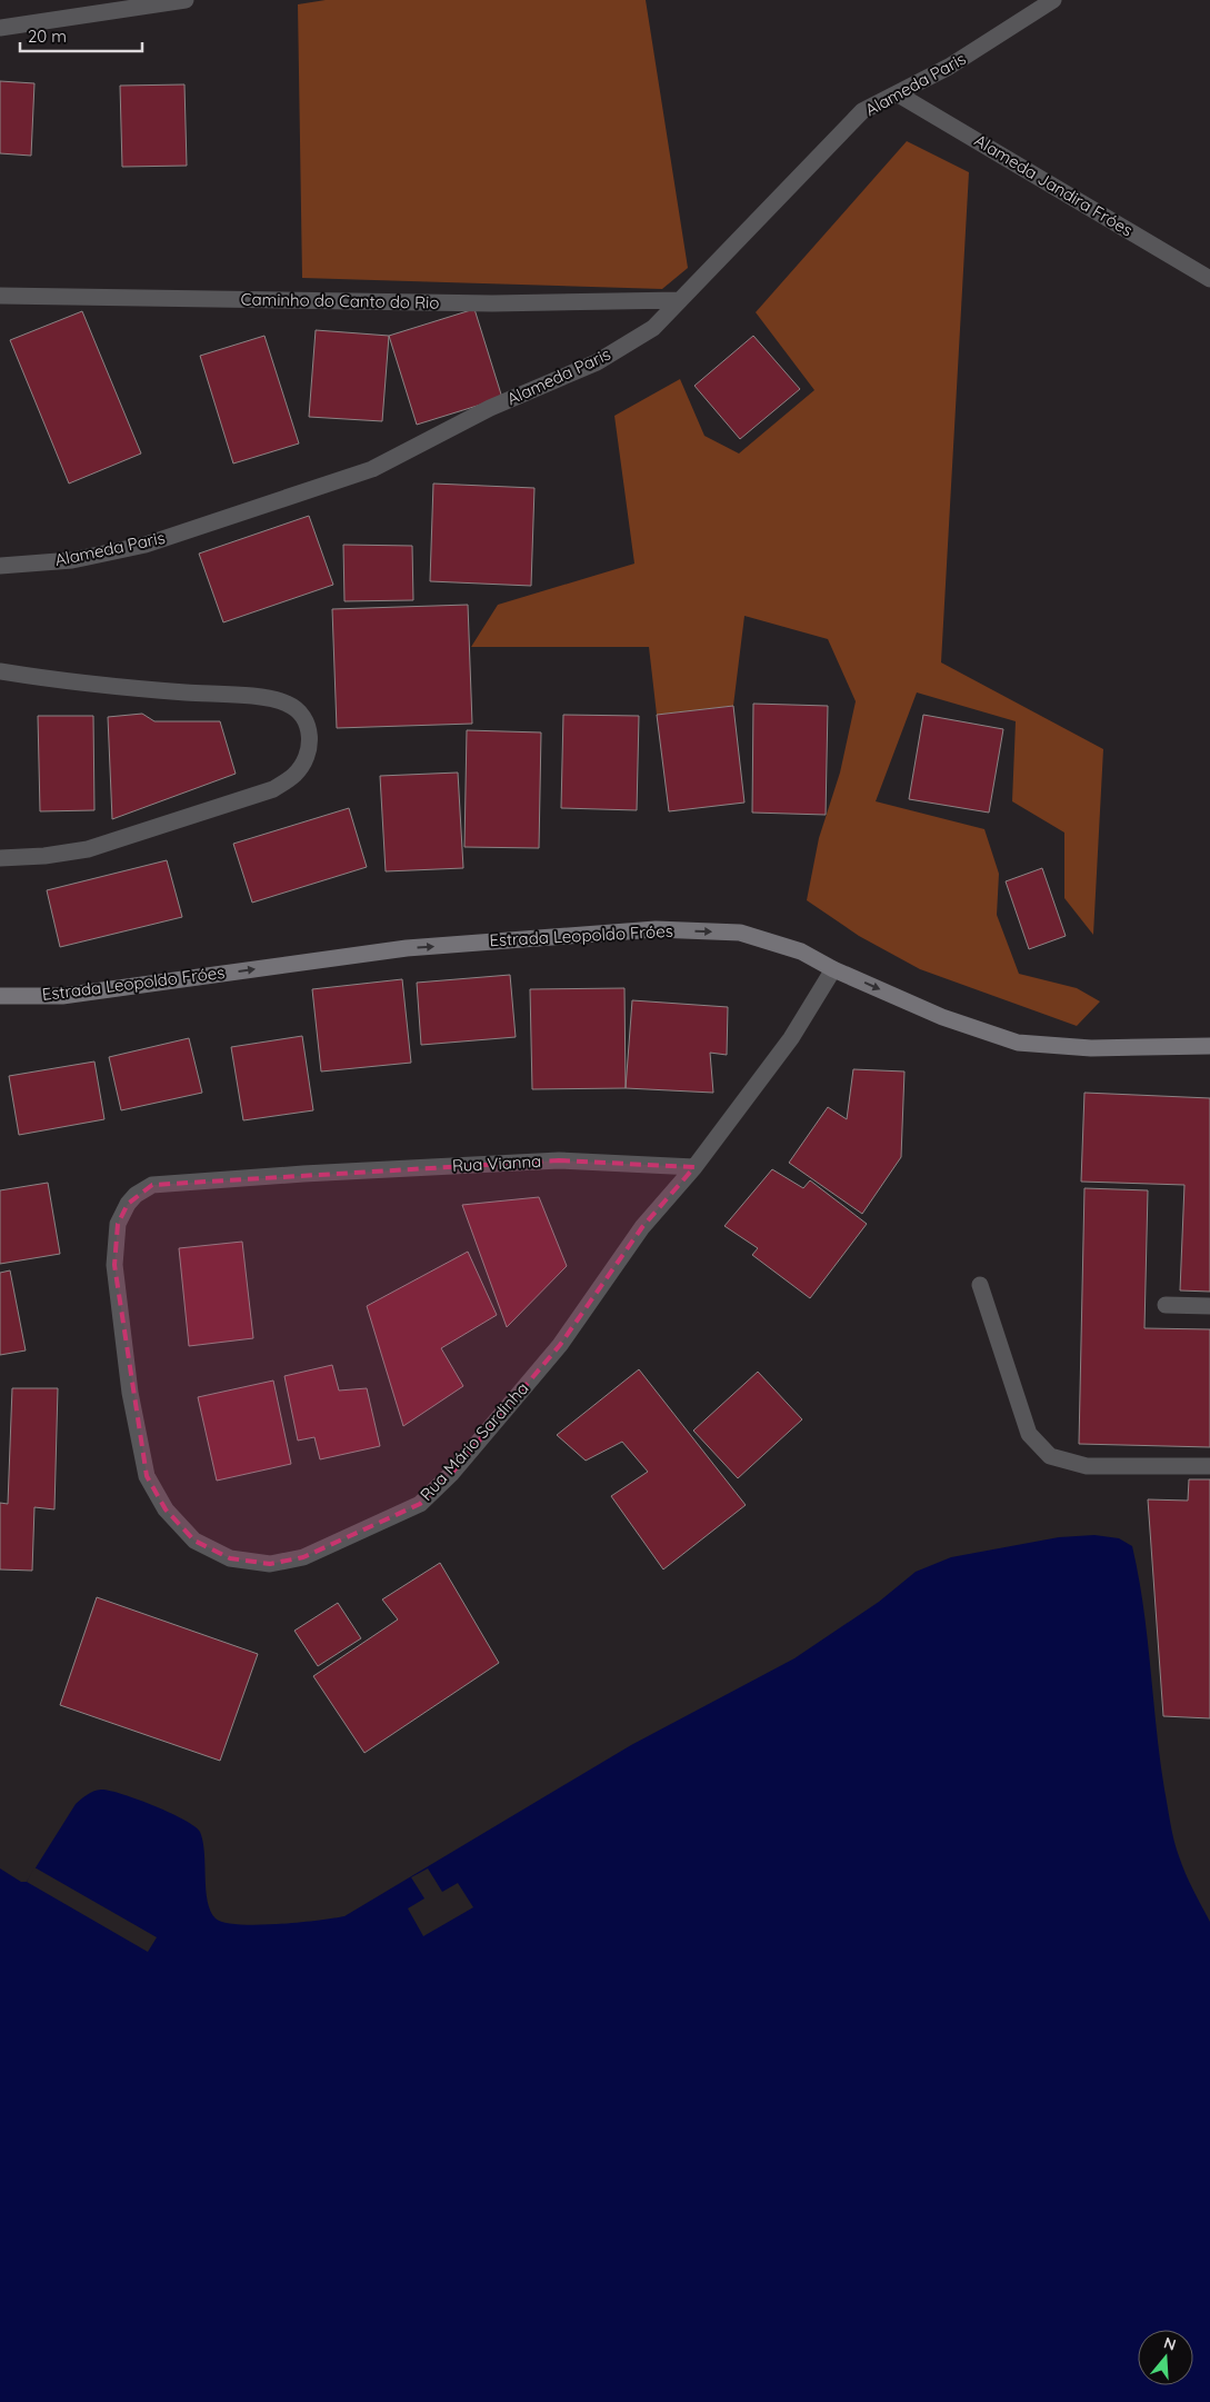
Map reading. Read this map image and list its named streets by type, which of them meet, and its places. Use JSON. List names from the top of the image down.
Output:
{
  "streets": {
    "street": [
      "Alameda Paris",
      "Alameda Jandira Fróes",
      "Caminho do Canto do Rio",
      "Estrada Leopoldo Fróes",
      "Rua Vianna",
      "Rua Mário Sardinha"
    ]
  },
  "crossings": [
    ["Alameda Paris", "Alameda Jandira Fróes"],
    ["Alameda Paris", "Caminho do Canto do Rio"],
    ["Rua Vianna", "Rua Mário Sardinha"]
  ],
  "one_way": ["Estrada Leopoldo Fróes"],
  "scale_bar": "20 m",
  "north": "top"
}
